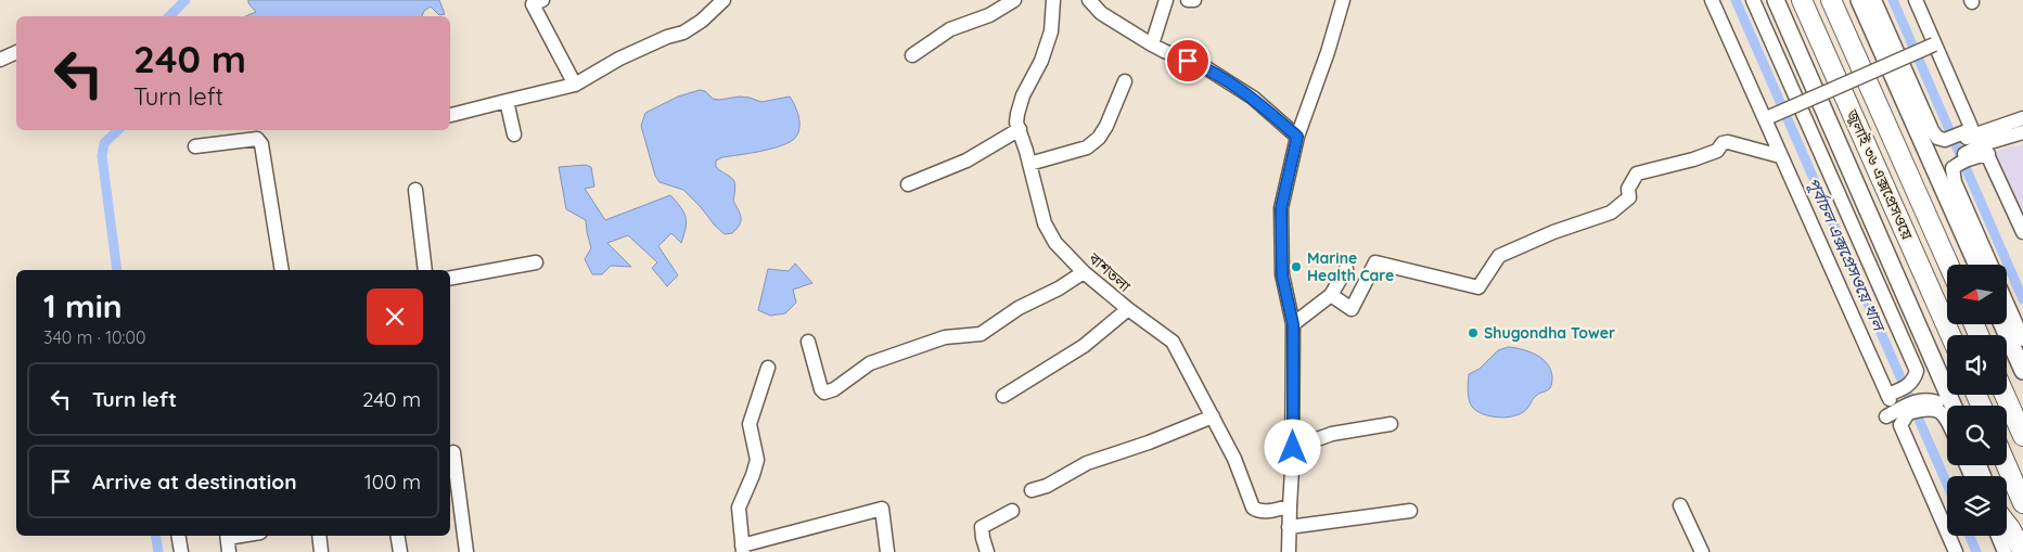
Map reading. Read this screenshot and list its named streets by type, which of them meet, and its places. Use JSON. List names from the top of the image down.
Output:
{
  "streets": {
    "highway": ["জুলাই ৩৬ এক্সপ্রেসওয়ে"],
    "street": ["বাশতলা"]
  },
  "water": ["পূর্বাচল এক্সপ্রেসওয়ে খাল"],
  "places": ["Marine Health Care", "Shugondha Tower"],
  "north": "left",
  "page": {
    "turn": ["240 m", "Turn left"],
    "heading": ["1 min", "340 m · 10:00"],
    "list": [
      {
        "name": "Turn left",
        "value": "240 m"
      },
      {
        "name": "Arrive at destination",
        "value": "100 m"
      }
    ]
  }
}
